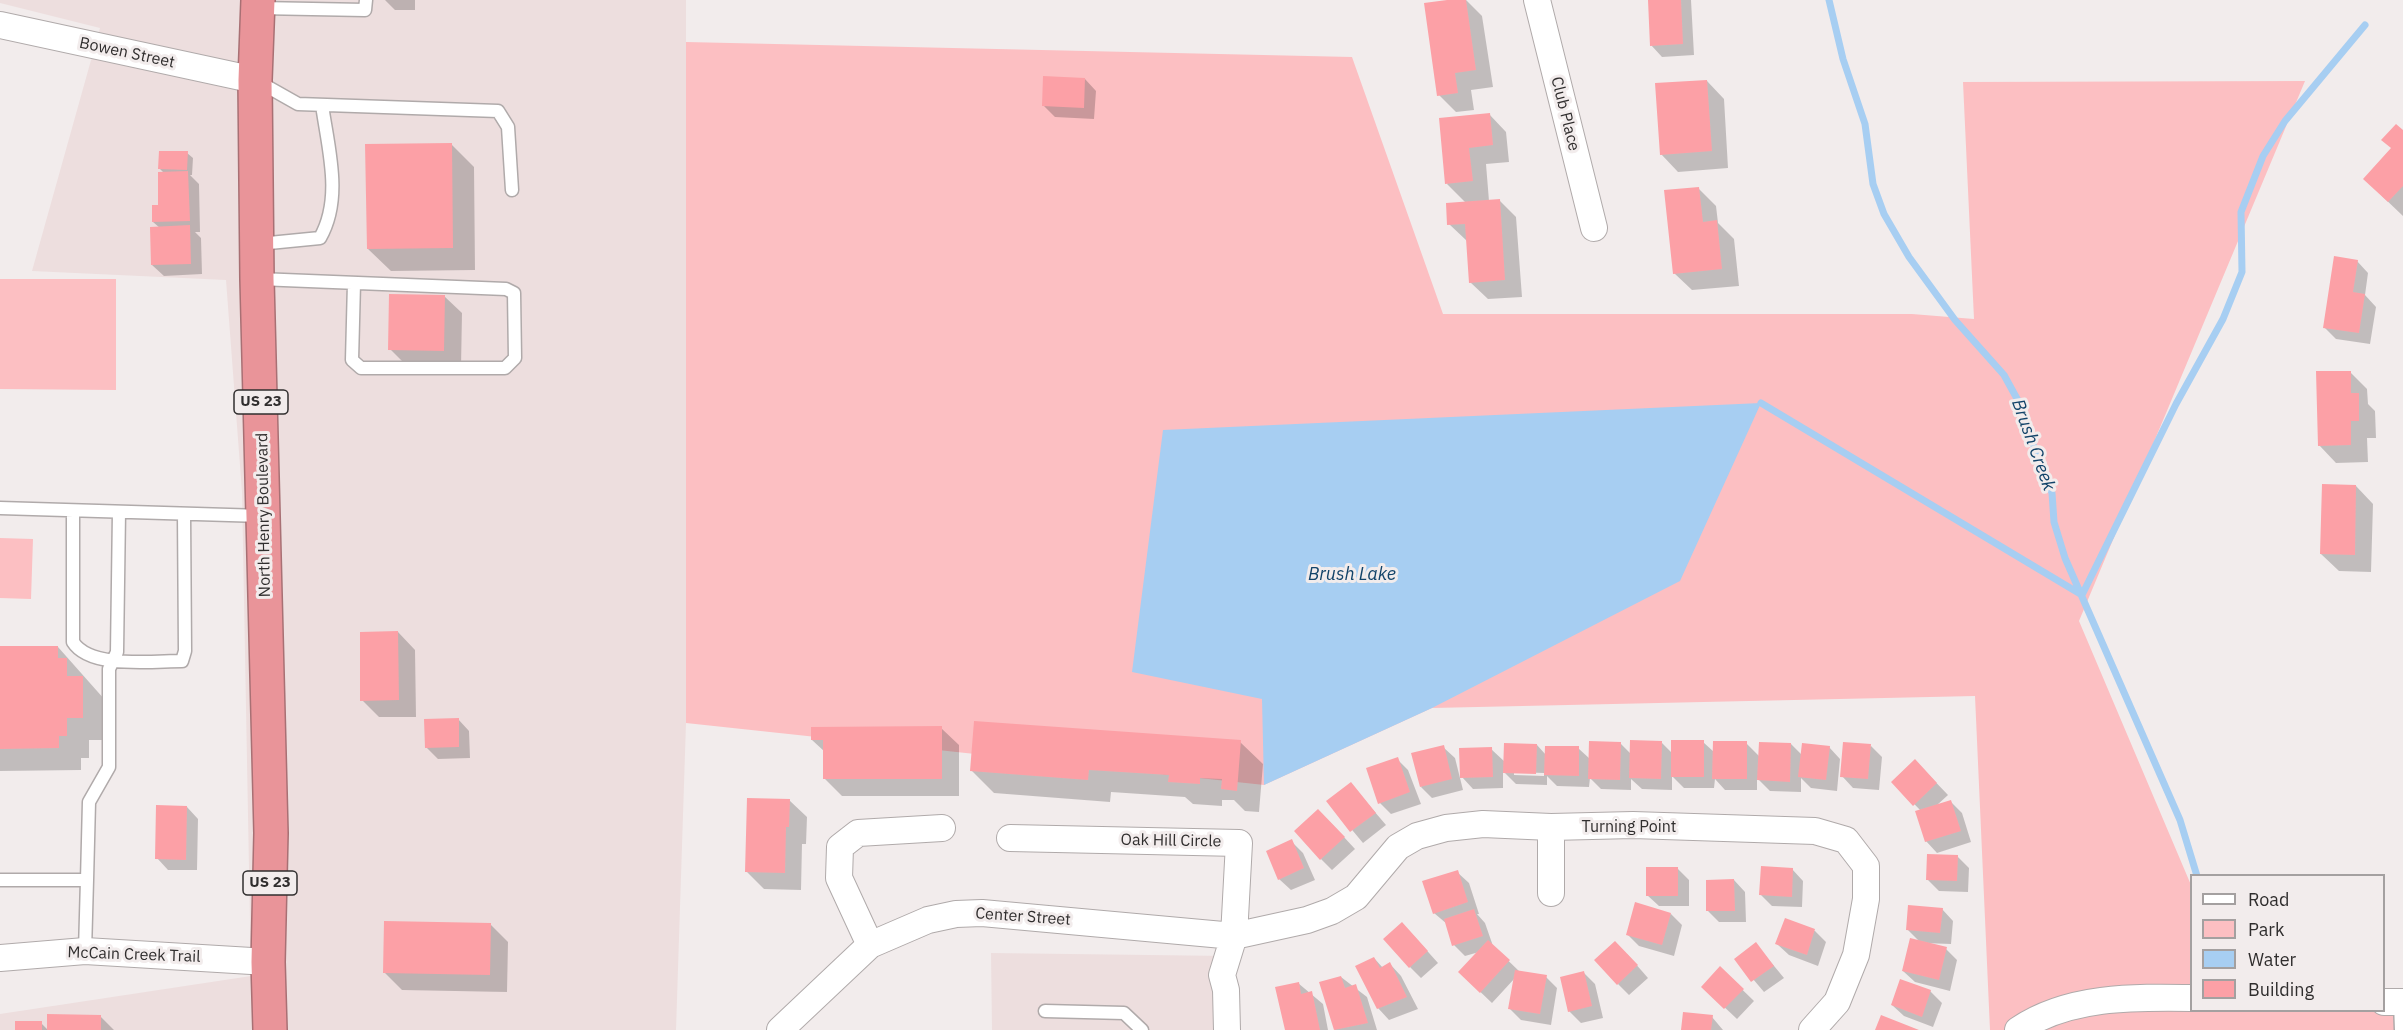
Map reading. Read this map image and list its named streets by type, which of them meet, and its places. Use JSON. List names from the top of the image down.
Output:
{
  "streets": {
    "highway": ["US 23", "North Henry Boulevard"],
    "street": [
      "Bowen Street",
      "Club Place",
      "Turning Point",
      "Oak Hill Circle",
      "Center Street",
      "McCain Creek Trail"
    ]
  },
  "crossings": [
    ["Bowen Street", "North Henry Boulevard"],
    ["North Henry Boulevard", "McCain Creek Trail"],
    ["Turning Point", "Oak Hill Circle"],
    ["Turning Point", "Center Street"],
    ["Oak Hill Circle", "Center Street"]
  ],
  "water": ["Brush Creek", "Brush Lake"],
  "legend": [
    "Road",
    "Park",
    "Water",
    "Building"
  ]
}
